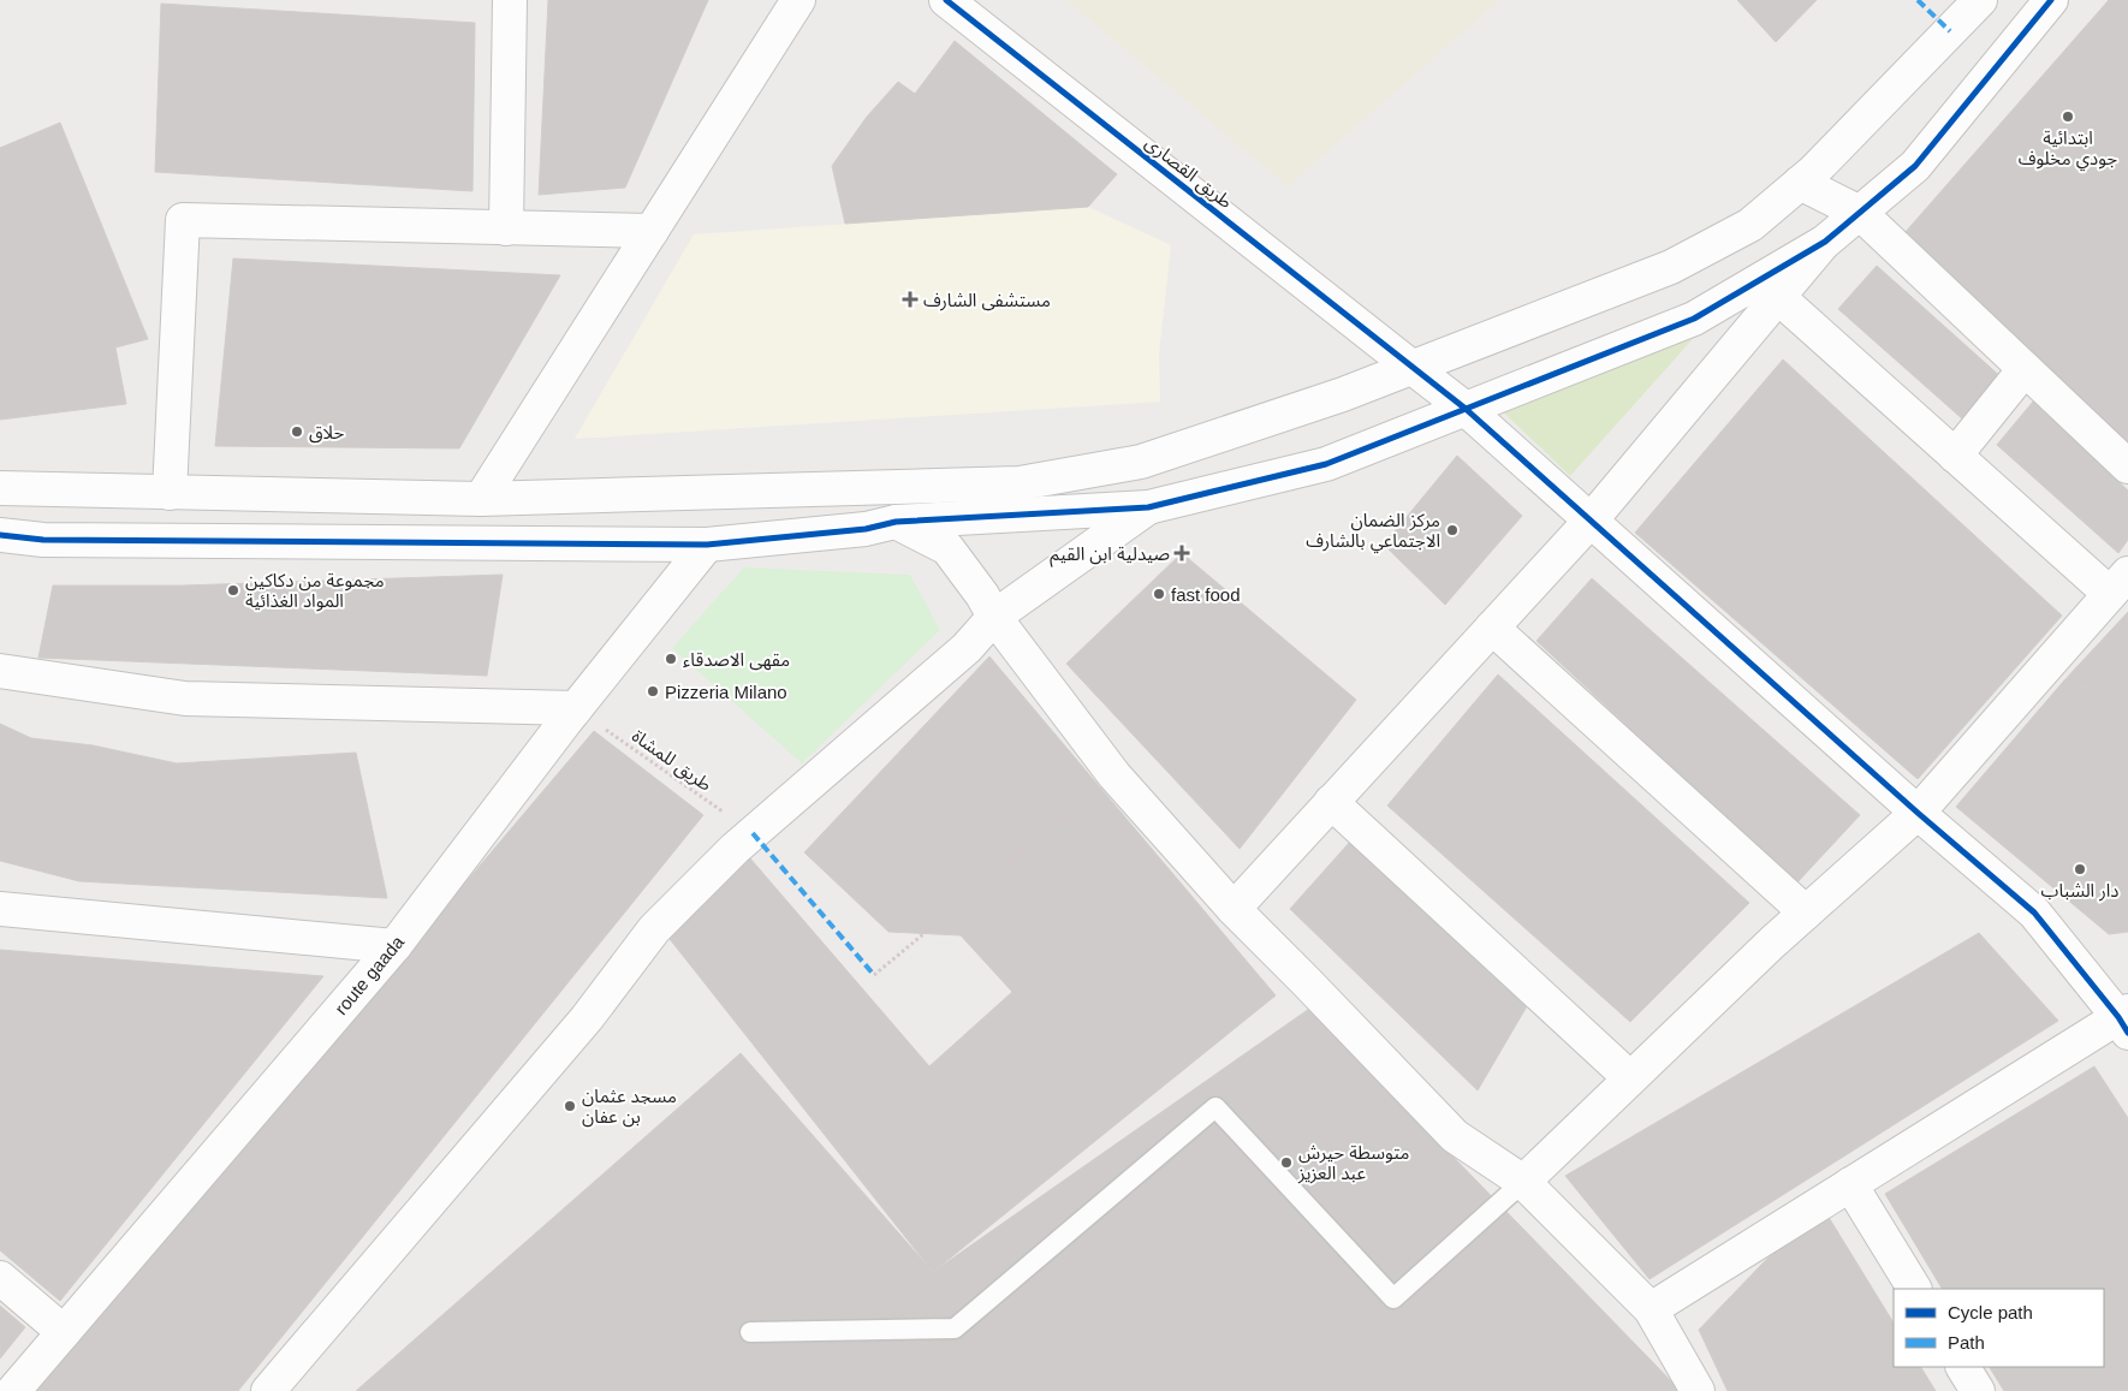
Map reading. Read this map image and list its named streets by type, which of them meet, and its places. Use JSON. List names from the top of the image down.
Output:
{
  "streets": {
    "street": ["طريق القصارى", "route gaada"],
    "path": ["طريق للمشاة"]
  },
  "crossings": [
    ["طريق للمشاة", "route gaada"]
  ],
  "places": {
    "other": [
      "ابتدائية جودي مخلوف",
      "حلاق",
      "مركز الضمان الاجتماعي بالشارف",
      "مجموعة من دكاكين المواد الغذائية",
      "fast food",
      "مقهى الاصدقاء",
      "Pizzeria Milano",
      "دار الشباب",
      "مسجد عثمان بن عفان",
      "متوسطة حيرش عبد العزيز"
    ],
    "health": ["مستشفى الشارف", "صيدلية ابن القيم"]
  },
  "legend": ["Cycle path", "Path"]
}
